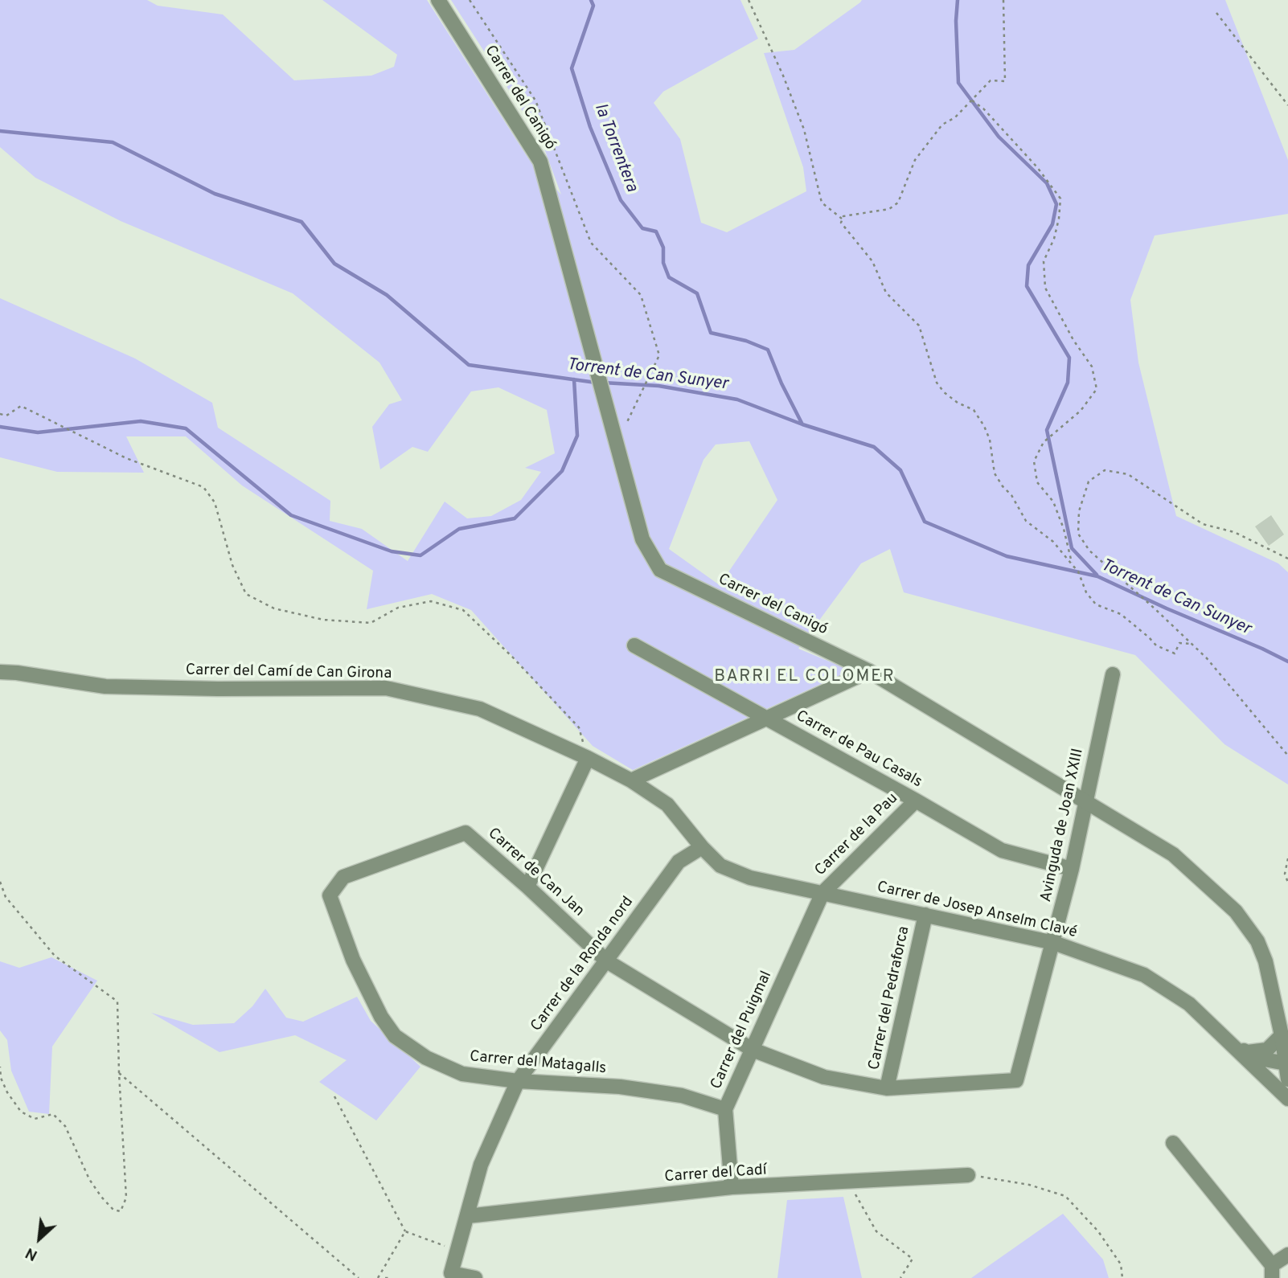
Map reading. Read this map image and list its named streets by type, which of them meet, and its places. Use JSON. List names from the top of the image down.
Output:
{
  "streets": {
    "street": [
      "Carrer del Canigó",
      "Carrer del Camí de Can Girona",
      "Carrer de Pau Casals",
      "Avinguda de Joan XXIII",
      "Carrer de la Pau",
      "Carrer de Can Jan",
      "Carrer de Josep Anselm Clavé",
      "Carrer de la Ronda nord",
      "Carrer del Pedraforca",
      "Carrer del Puigmal",
      "Carrer del Matagalls",
      "Carrer del Cadí"
    ]
  },
  "crossings": [
    ["Carrer del Canigó", "Avinguda de Joan XXIII"],
    ["Carrer del Canigó", "Carrer de Josep Anselm Clavé"],
    ["Carrer del Camí de Can Girona", "Carrer de Josep Anselm Clavé"],
    ["Carrer del Camí de Can Girona", "Carrer de la Ronda nord"],
    ["Carrer de Pau Casals", "Avinguda de Joan XXIII"],
    ["Carrer de Pau Casals", "Carrer de la Pau"],
    ["Avinguda de Joan XXIII", "Carrer de Can Jan"],
    ["Avinguda de Joan XXIII", "Carrer de Josep Anselm Clavé"],
    ["Carrer de la Pau", "Carrer de Josep Anselm Clavé"],
    ["Carrer de la Pau", "Carrer del Puigmal"],
    ["Carrer de Can Jan", "Carrer de la Ronda nord"],
    ["Carrer de Can Jan", "Carrer del Pedraforca"],
    ["Carrer de Can Jan", "Carrer del Puigmal"],
    ["Carrer de Can Jan", "Carrer del Matagalls"],
    ["Carrer de Josep Anselm Clavé", "Carrer de la Ronda nord"],
    ["Carrer de Josep Anselm Clavé", "Carrer del Pedraforca"],
    ["Carrer de Josep Anselm Clavé", "Carrer del Puigmal"],
    ["Carrer de la Ronda nord", "Carrer del Matagalls"],
    ["Carrer de la Ronda nord", "Carrer del Cadí"],
    ["Carrer del Puigmal", "Carrer del Matagalls"],
    ["Carrer del Puigmal", "Carrer del Cadí"]
  ],
  "districts": ["BARRI EL COLOMER"],
  "water": ["la Torrentera", "Torrent de Can Sunyer"],
  "north": "bottom left"
}
